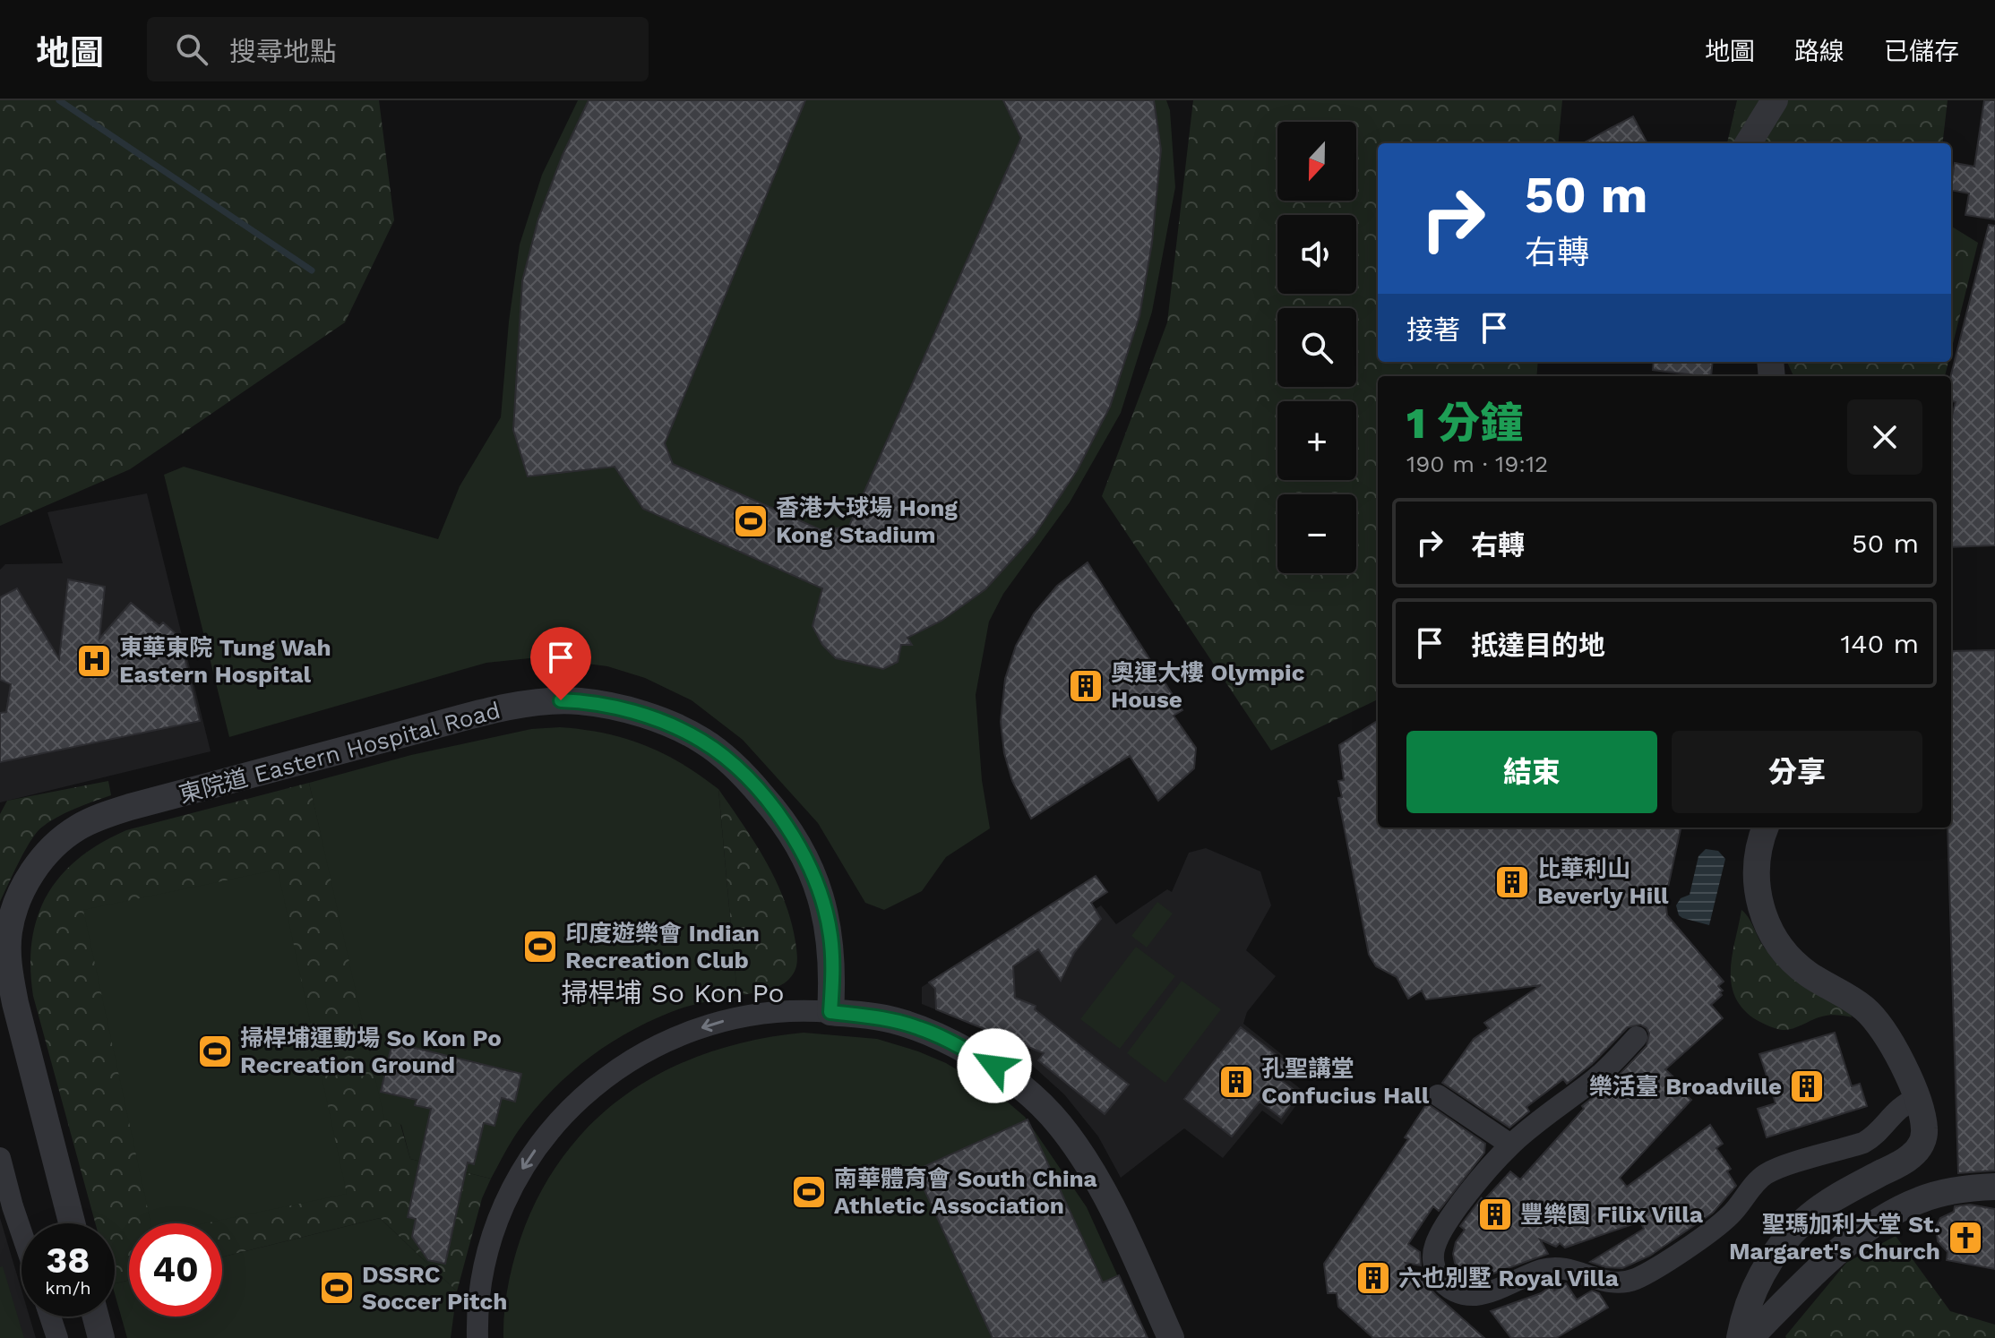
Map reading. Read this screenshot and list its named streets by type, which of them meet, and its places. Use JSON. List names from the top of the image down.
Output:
{
  "streets": {
    "street": ["東院道 Eastern Hospital Road"]
  },
  "districts": ["掃桿埔 So Kon Po"],
  "places": {
    "sports": [
      "香港大球場 Hong Kong Stadium",
      "印度遊樂會 Indian Recreation Club",
      "掃桿埔運動場 So Kon Po Recreation Ground",
      "南華體育會 South China Athletic Association",
      "DSSRC Soccer Pitch"
    ],
    "hospital": ["東華東院 Tung Wah Eastern Hospital"],
    "building": [
      "奧運大樓 Olympic House",
      "比華利山 Beverly Hill",
      "孔聖講堂 Confucius Hall",
      "樂活臺 Broadville",
      "豐樂園 Filix Villa",
      "六也別墅 Royal Villa"
    ],
    "church": ["聖瑪加利大堂 St. Margaret's Church"]
  },
  "north": "bottom",
  "page": {
    "header": "地圖",
    "search": "搜尋地點",
    "nav": ["地圖", "路線", "已儲存"],
    "map_buttons": ["+", "−"],
    "turn": ["50 m", "右轉"],
    "then": "接著",
    "heading": ["1 分鐘", "190 m · 19:12"],
    "list": [
      {
        "name": "右轉",
        "value": "50 m"
      },
      {
        "name": "抵達目的地",
        "value": "140 m"
      }
    ],
    "buttons": ["結束", "分享"],
    "speed": "38 km/h",
    "limit": "40"
  }
}
